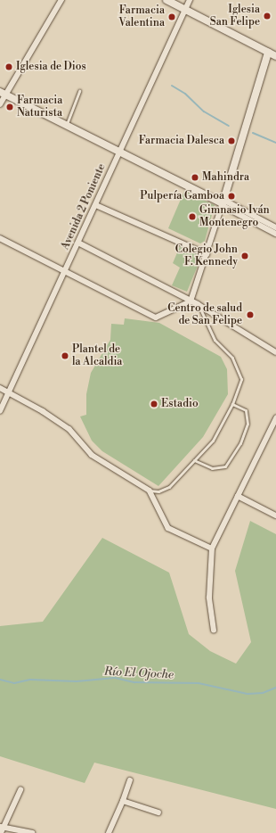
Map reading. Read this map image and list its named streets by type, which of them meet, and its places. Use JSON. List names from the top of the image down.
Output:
{
  "streets": {
    "street": ["Avenida 2 Poniente"]
  },
  "water": ["Río El Ojoche"],
  "places": [
    "Iglesia San Felipe",
    "Farmacia Valentina",
    "Iglesia de Dios",
    "Farmacia Naturista",
    "Farmacia Dalesca",
    "Mahindra",
    "Pulpería Gamboa",
    "Gimnasio Iván Montenegro",
    "Colegio John F. Kennedy",
    "Centro de salud de San Felipe",
    "Plantel de la Alcaldia",
    "Estadio"
  ]
}
